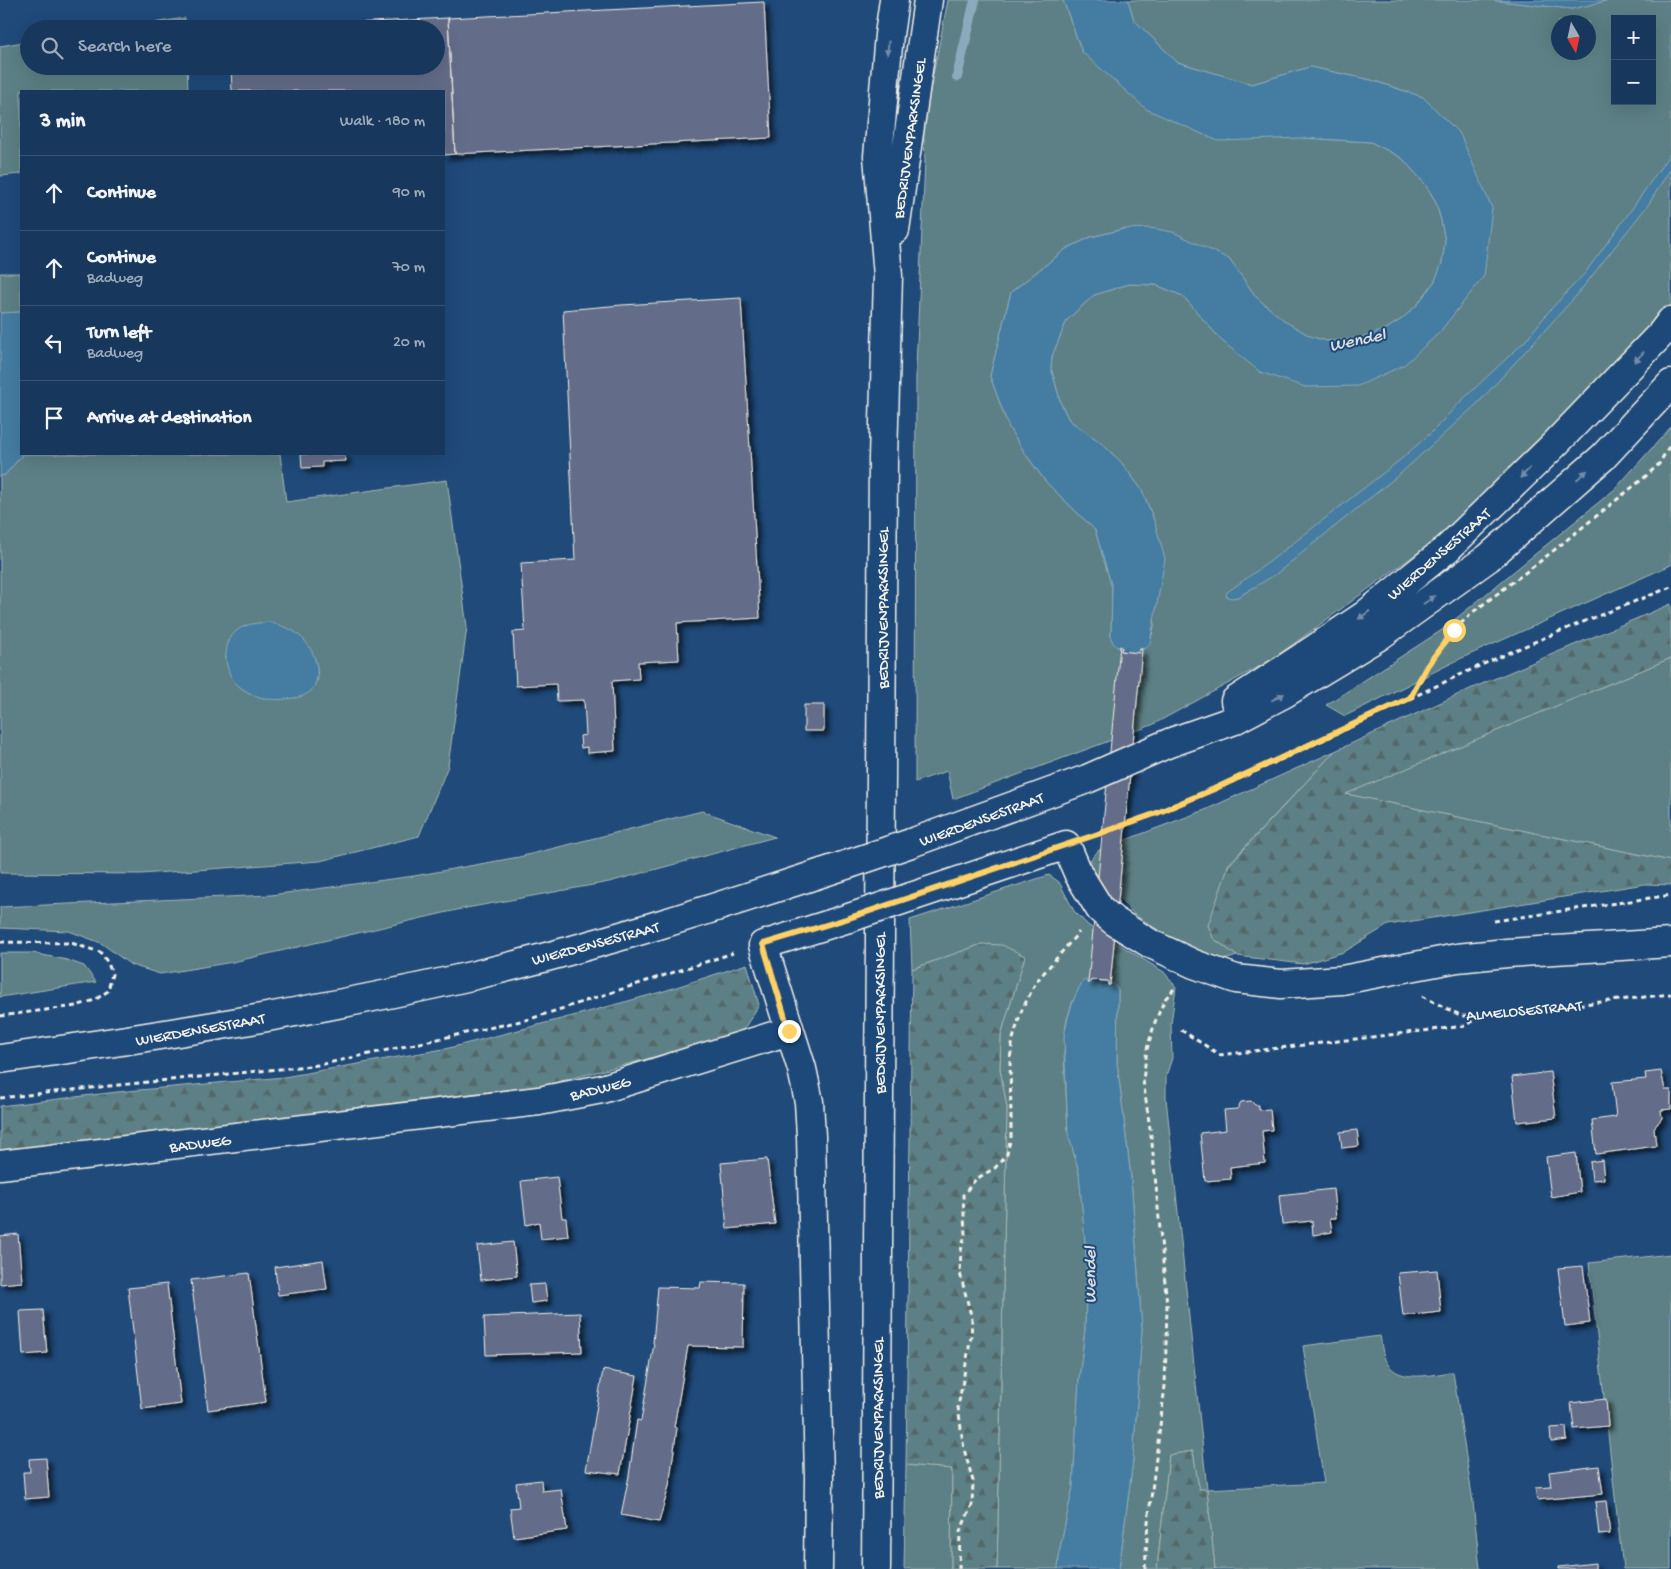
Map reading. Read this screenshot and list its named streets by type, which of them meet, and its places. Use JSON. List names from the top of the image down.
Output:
{
  "streets": {
    "main road": ["BEDRIJVENPARKSINGEL", "WIERDENSESTRAAT", "BADWEG"],
    "path": ["ALMELOSESTRAAT"]
  },
  "water": ["Wendel"],
  "north": "bottom",
  "page": {
    "map_buttons": ["+", "−"],
    "search": "Search here",
    "heading": ["3 min", "Walk · 180 m"],
    "list": [
      ["Continue", "90 m"],
      ["Continue", "Badweg", "70 m"],
      ["Turn left", "Badweg", "20 m"],
      "Arrive at destination"
    ]
  }
}
